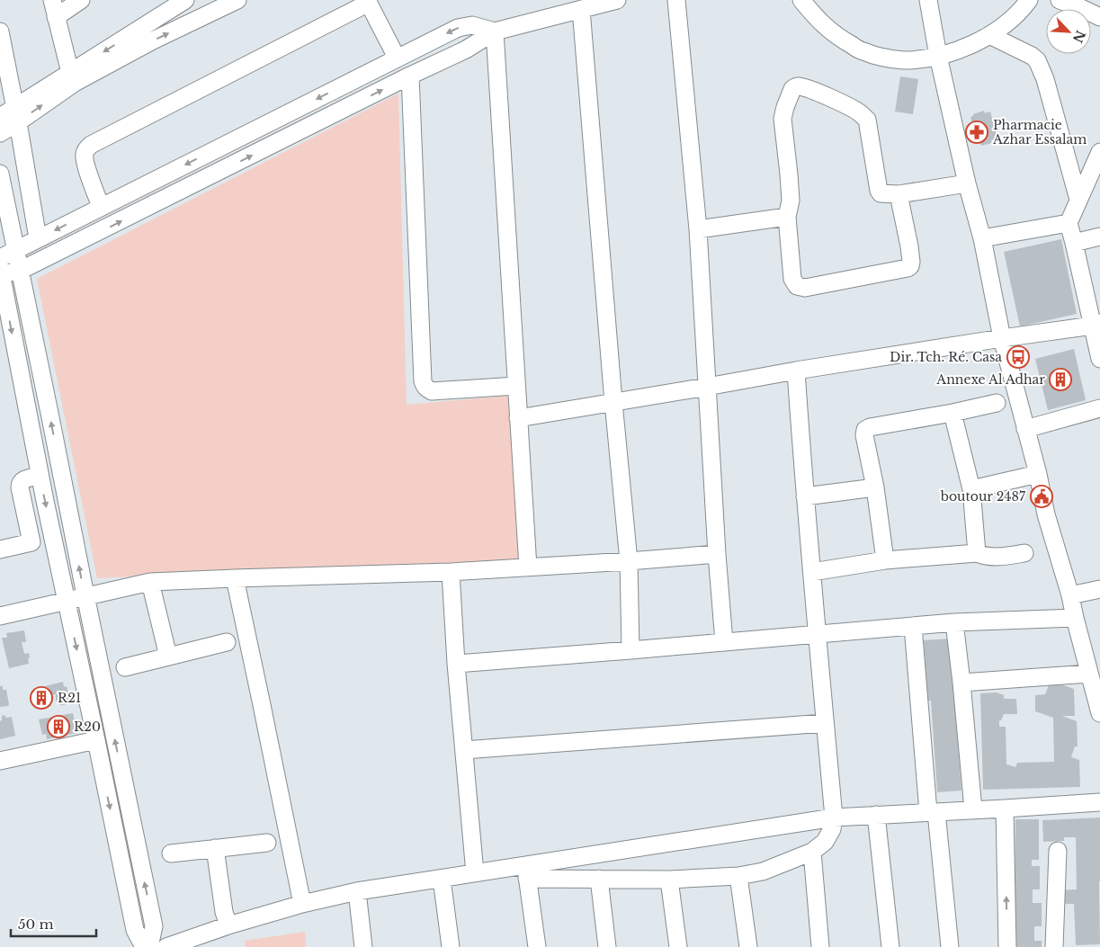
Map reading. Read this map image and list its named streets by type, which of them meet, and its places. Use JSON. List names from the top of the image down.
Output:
{
  "places": {
    "pharmacy": ["Pharmacie Azhar Essalam"],
    "bus stop": ["Dir. Tch. Ré. Casa"],
    "building": ["Annexe Al Adhar", "R21", "R20"],
    "public building": ["boutour 2487"]
  },
  "scale_bar": "50 m",
  "north": "bottom right"
}
